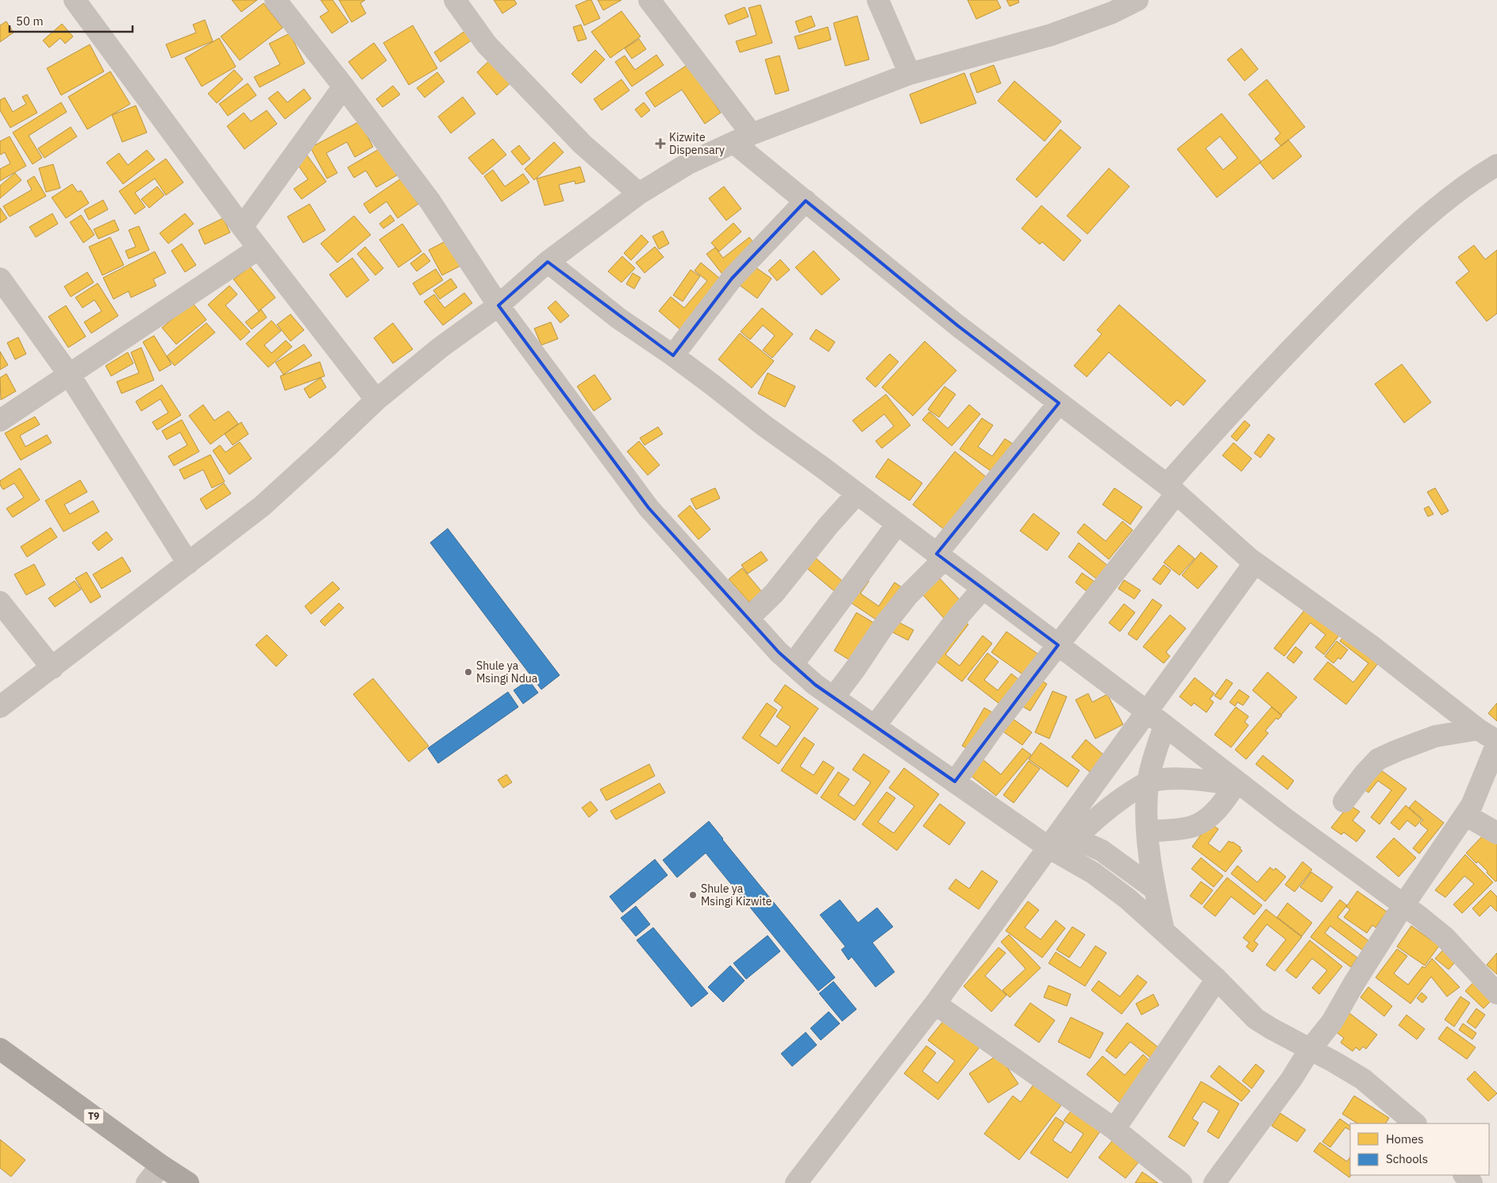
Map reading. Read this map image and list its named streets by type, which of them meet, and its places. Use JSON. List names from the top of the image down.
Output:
{
  "streets": {
    "highway": ["T9"]
  },
  "places": {
    "health": ["Kizwite Dispensary"],
    "other": ["Shule ya Msingi Ndua", "Shule ya Msingi Kizwite"]
  },
  "legend": ["Homes", "Schools"],
  "scale_bar": "50 m"
}
